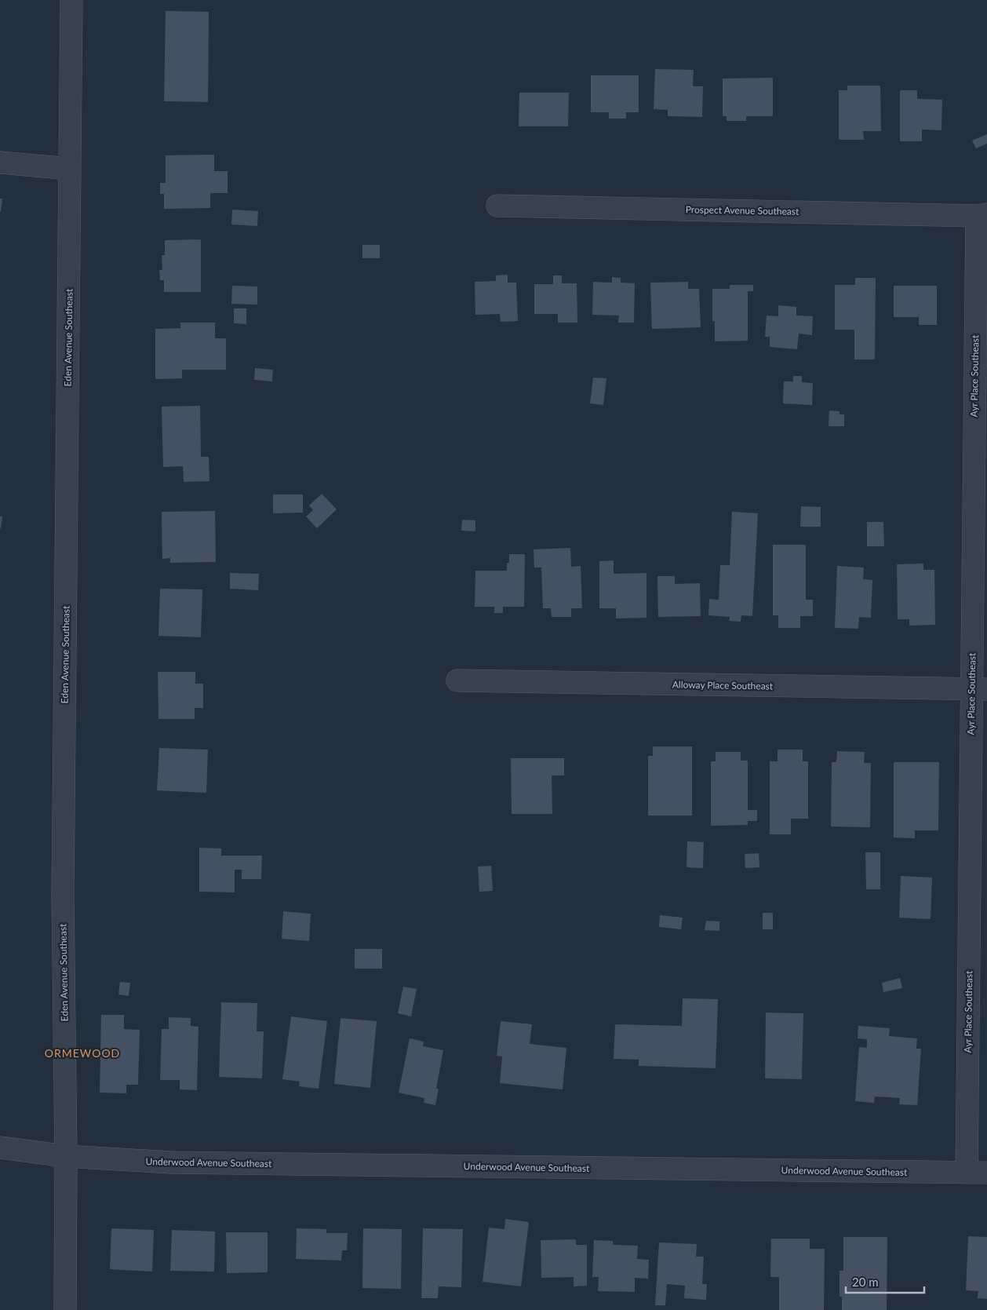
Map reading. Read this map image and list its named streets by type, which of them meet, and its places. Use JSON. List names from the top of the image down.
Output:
{
  "streets": {
    "street": [
      "Prospect Avenue Southeast",
      "Eden Avenue Southeast",
      "Ayr Place Southeast",
      "Alloway Place Southeast",
      "Underwood Avenue Southeast"
    ]
  },
  "crossings": [
    ["Prospect Avenue Southeast", "Ayr Place Southeast"],
    ["Eden Avenue Southeast", "Underwood Avenue Southeast"],
    ["Ayr Place Southeast", "Alloway Place Southeast"],
    ["Ayr Place Southeast", "Underwood Avenue Southeast"]
  ],
  "districts": ["ORMEWOOD"],
  "scale_bar": "20 m"
}
